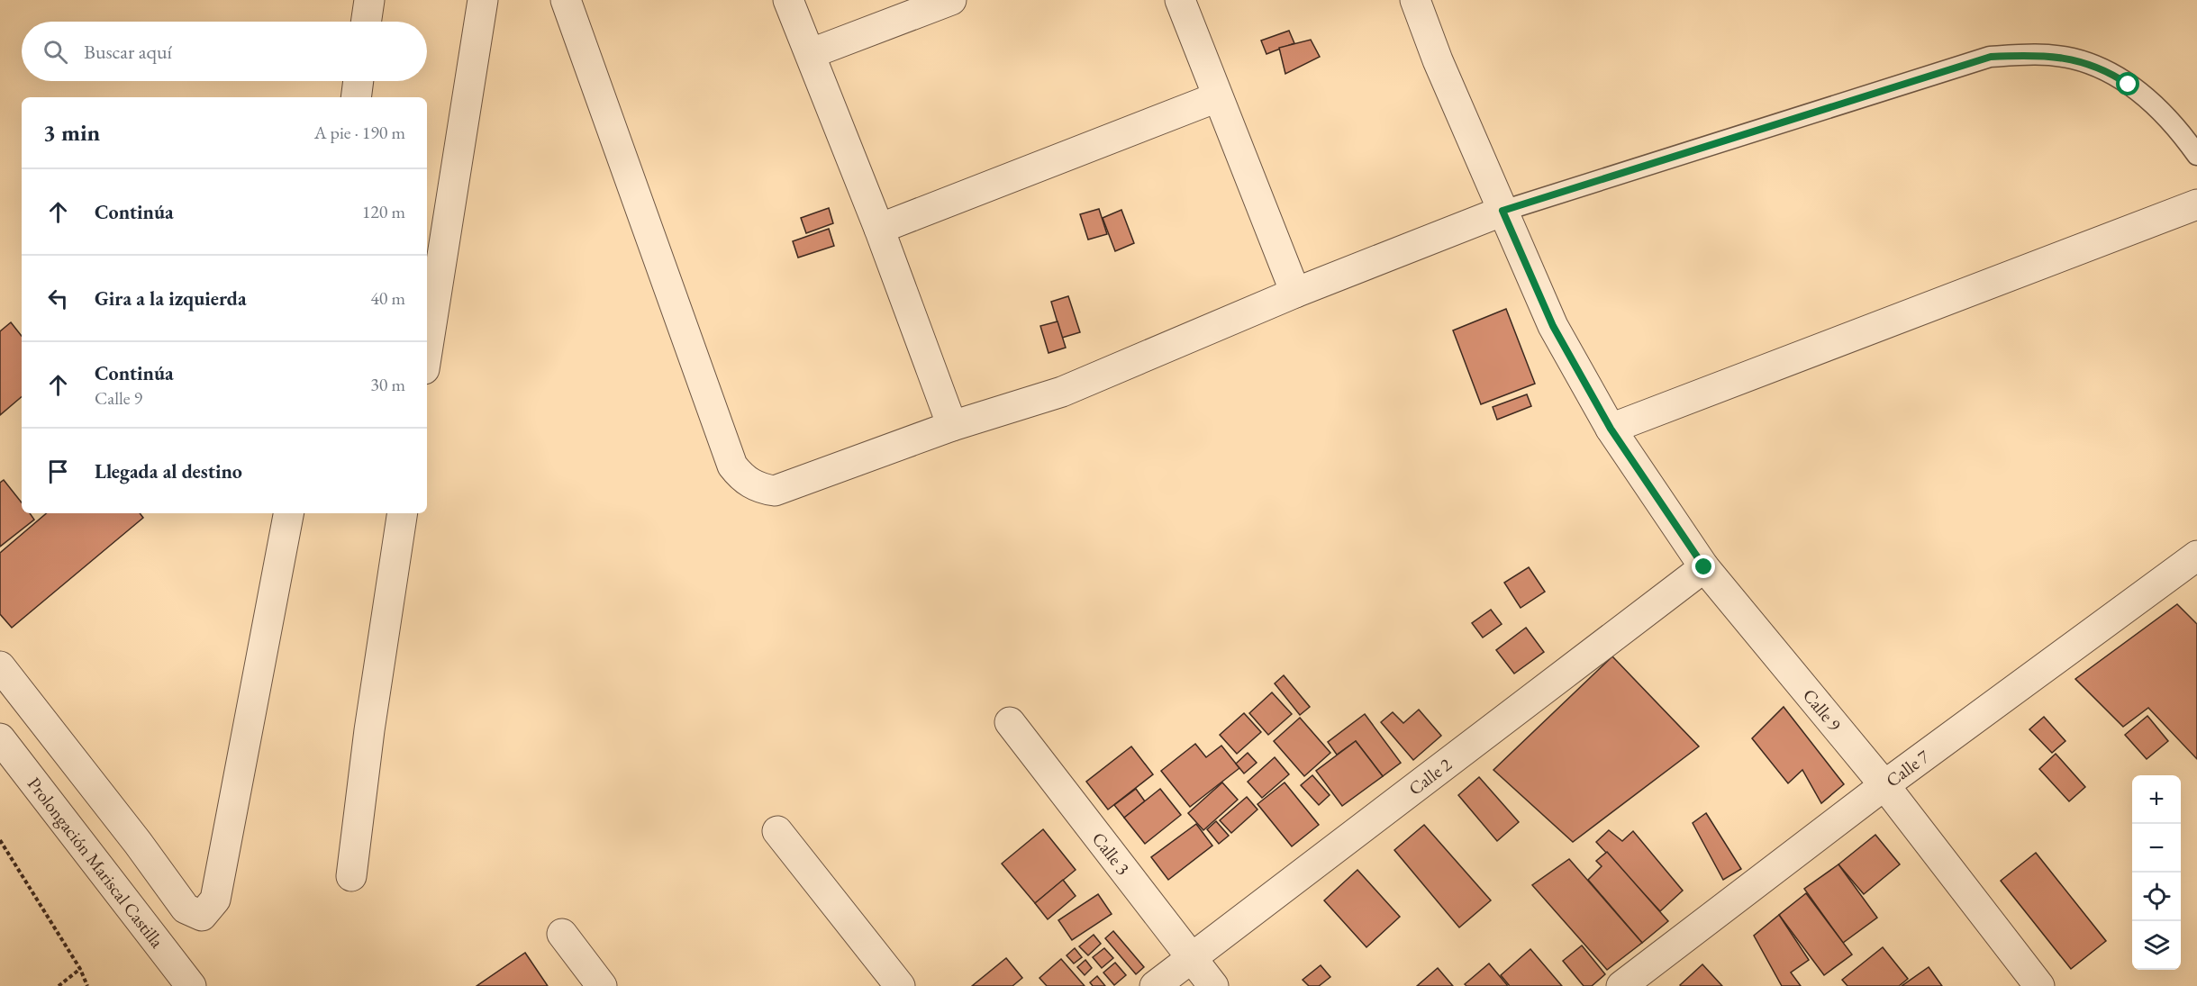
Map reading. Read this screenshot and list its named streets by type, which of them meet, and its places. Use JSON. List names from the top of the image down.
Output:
{
  "streets": {
    "street": [
      "Calle 9",
      "Calle 7",
      "Calle 2",
      "Calle 3",
      "Prolongación Mariscal Castilla"
    ]
  },
  "crossings": [
    ["Calle 9", "Calle 7"],
    ["Calle 9", "Calle 2"],
    ["Calle 2", "Calle 3"]
  ],
  "page": {
    "search": "Buscar aquí",
    "heading": ["3 min", "A pie · 190 m"],
    "list": [
      ["Continúa", "120 m"],
      ["Gira a la izquierda", "40 m"],
      ["Continúa", "Calle 9", "30 m"],
      "Llegada al destino"
    ],
    "map_buttons": ["+", "−"]
  }
}
